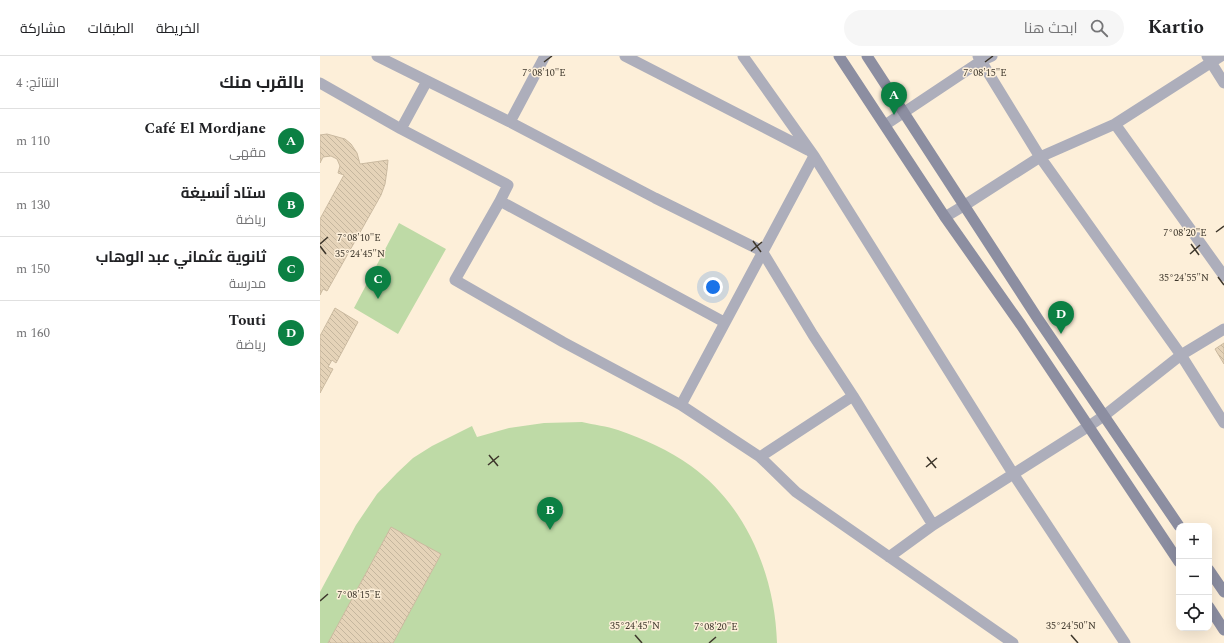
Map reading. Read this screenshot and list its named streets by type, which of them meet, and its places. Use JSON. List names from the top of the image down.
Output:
{
  "page": {
    "header": "Kartio",
    "search": "ابحث هنا",
    "nav": ["الخريطة", "الطبقات", "مشاركة"],
    "heading": ["بالقرب منك", "النتائج: 4"],
    "pins": [
      "A",
      "C",
      "D",
      "B"
    ],
    "list": [
      {
        "mark": "A",
        "name": "Café El Mordjane",
        "note": "مقهى",
        "value": "110 m"
      },
      {
        "mark": "B",
        "name": "ستاد أنسيغة",
        "note": "رياضة",
        "value": "130 m"
      },
      {
        "mark": "C",
        "name": "ثانوية عثماني عبد الوهاب",
        "note": "مدرسة",
        "value": "150 m"
      },
      {
        "mark": "D",
        "name": "Touti",
        "note": "رياضة",
        "value": "160 m"
      }
    ],
    "map_buttons": ["+", "−"]
  },
  "coordinates": [
    "7°08'10\"E",
    "7°08'15\"E",
    "7°08'20\"E",
    "35°24'45\"N",
    "35°24'55\"N",
    "35°24'50\"N"
  ]
}
